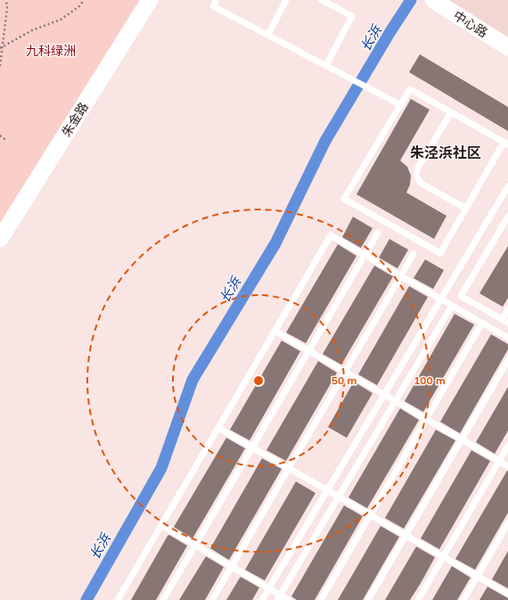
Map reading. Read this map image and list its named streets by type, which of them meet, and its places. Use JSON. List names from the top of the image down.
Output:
{
  "streets": {
    "street": ["中心路", "朱金路"]
  },
  "districts": ["朱泾浜社区"],
  "water": ["长浜"],
  "parks": ["九科绿洲"],
  "rings": ["50 m", "100 m"]
}
